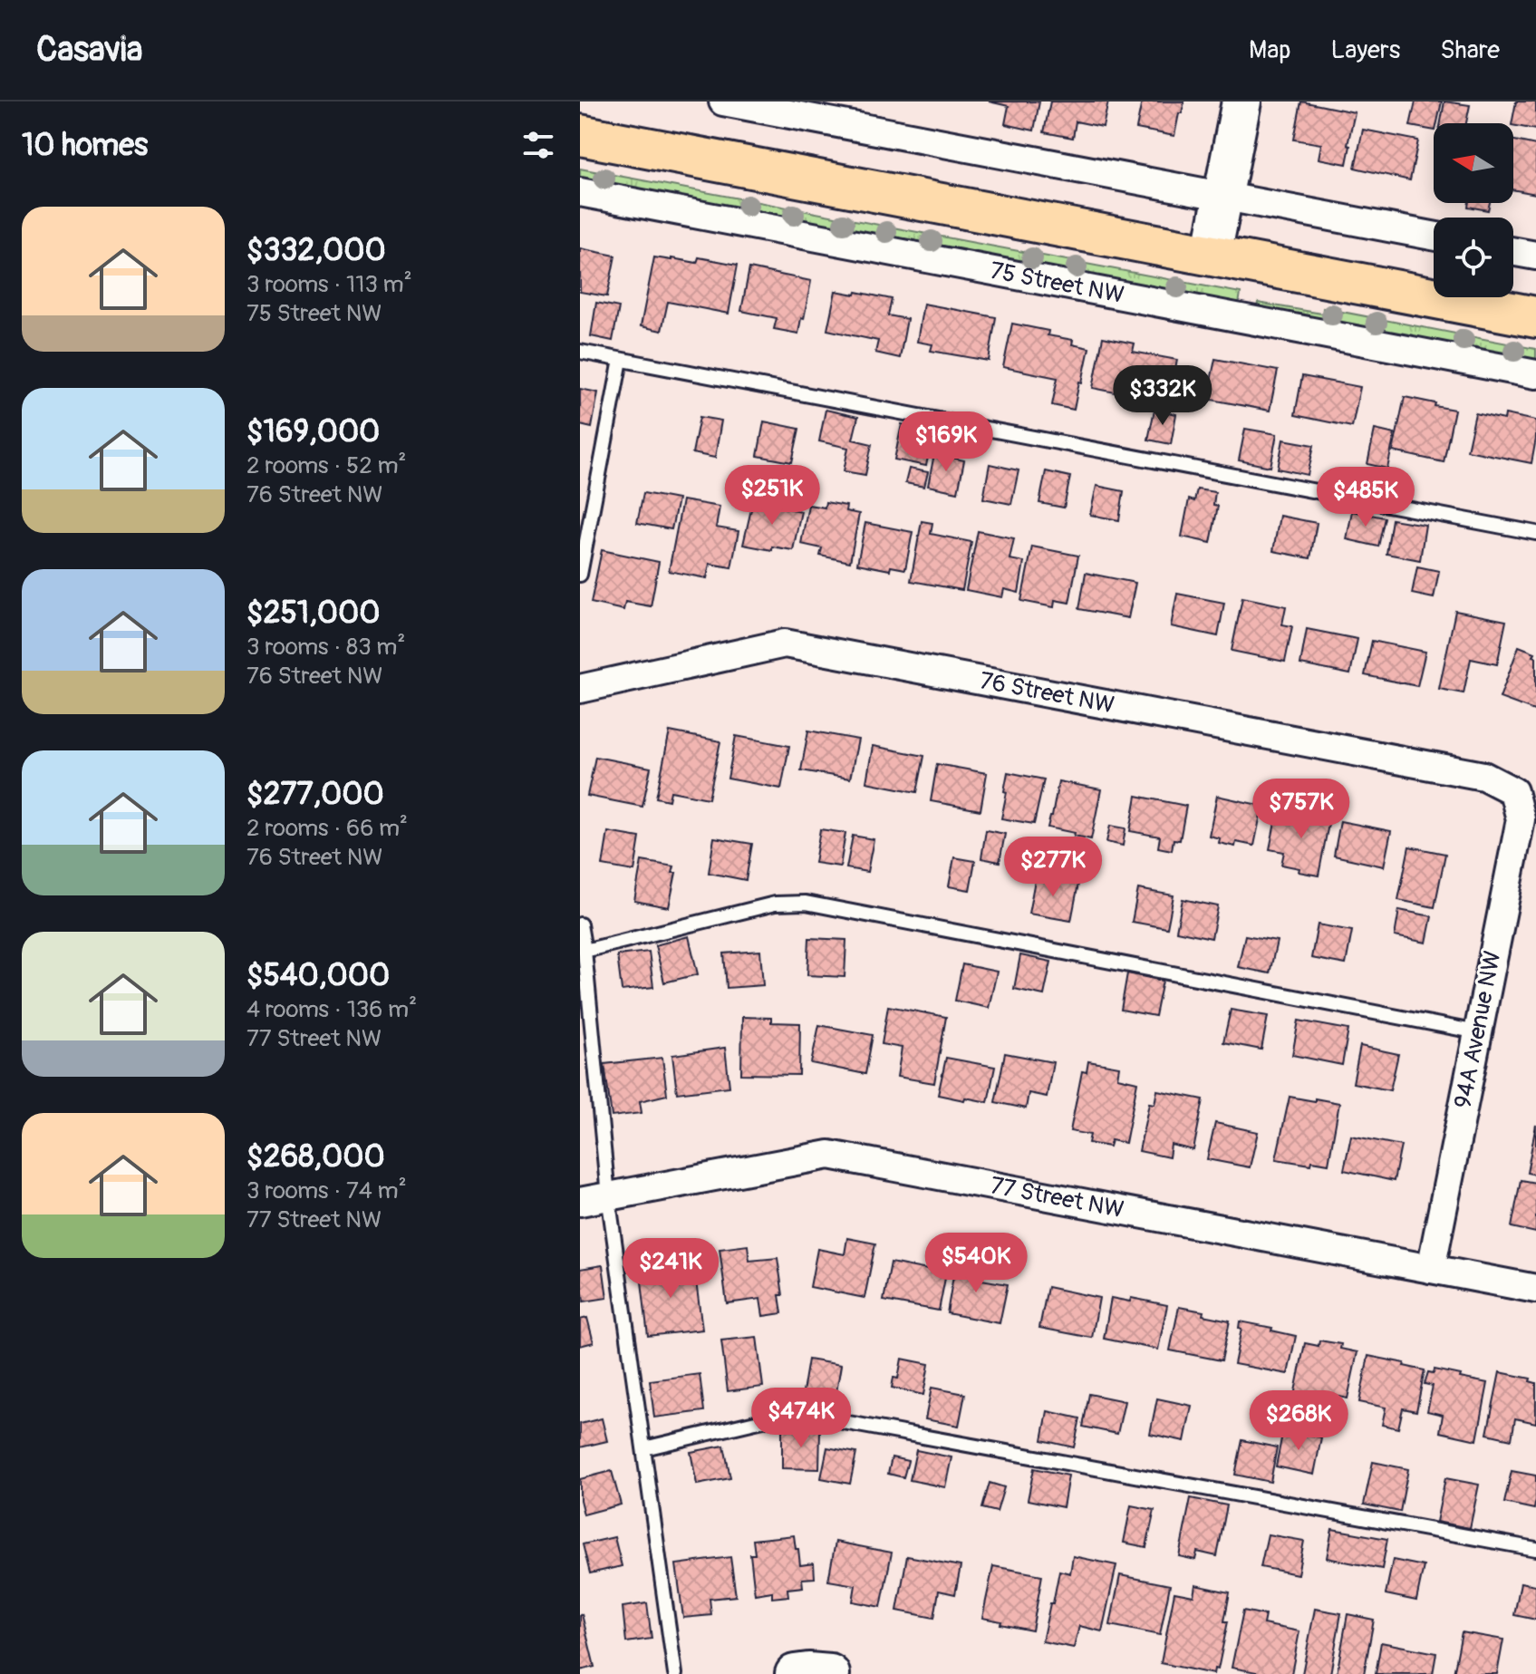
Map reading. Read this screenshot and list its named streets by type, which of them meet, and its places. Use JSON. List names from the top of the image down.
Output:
{
  "streets": {
    "street": [
      "75 Street NW",
      "76 Street NW",
      "94A Avenue NW",
      "77 Street NW"
    ]
  },
  "crossings": [
    ["76 Street NW", "94A Avenue NW"],
    ["94A Avenue NW", "77 Street NW"]
  ],
  "north": "left",
  "page": {
    "header": "Casavia",
    "nav": ["Map", "Layers", "Share"],
    "heading": "10 homes",
    "list": [
      {
        "name": "$332,000",
        "note": "3 rooms · 113 m² · 75 Street NW"
      },
      {
        "name": "$169,000",
        "note": "2 rooms · 52 m² · 76 Street NW"
      },
      {
        "name": "$251,000",
        "note": "3 rooms · 83 m² · 76 Street NW"
      },
      {
        "name": "$277,000",
        "note": "2 rooms · 66 m² · 76 Street NW"
      },
      {
        "name": "$540,000",
        "note": "4 rooms · 136 m² · 77 Street NW"
      },
      {
        "name": "$268,000",
        "note": "3 rooms · 74 m² · 77 Street NW"
      }
    ],
    "price": [
      "$332K",
      "$169K",
      "$251K",
      "$485K",
      "$757K",
      "$277K",
      "$540K",
      "$241K",
      "$474K",
      "$268K"
    ]
  }
}
